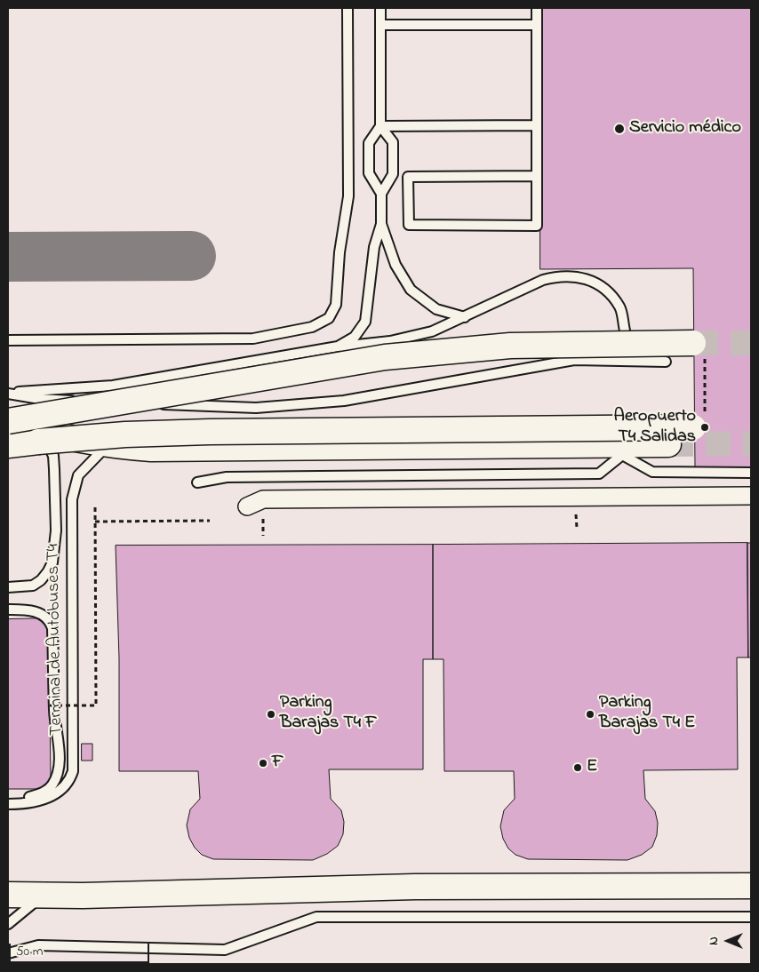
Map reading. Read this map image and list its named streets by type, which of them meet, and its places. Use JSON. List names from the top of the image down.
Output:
{
  "streets": {
    "lane": ["Terminal de Autobuses T4"]
  },
  "places": [
    "Servicio médico",
    "Aeropuerto T4 Salidas",
    "Parking Barajas T4 F",
    "Parking Barajas T4 E",
    "F",
    "E"
  ],
  "scale_bar": "50 m",
  "north": "left"
}
